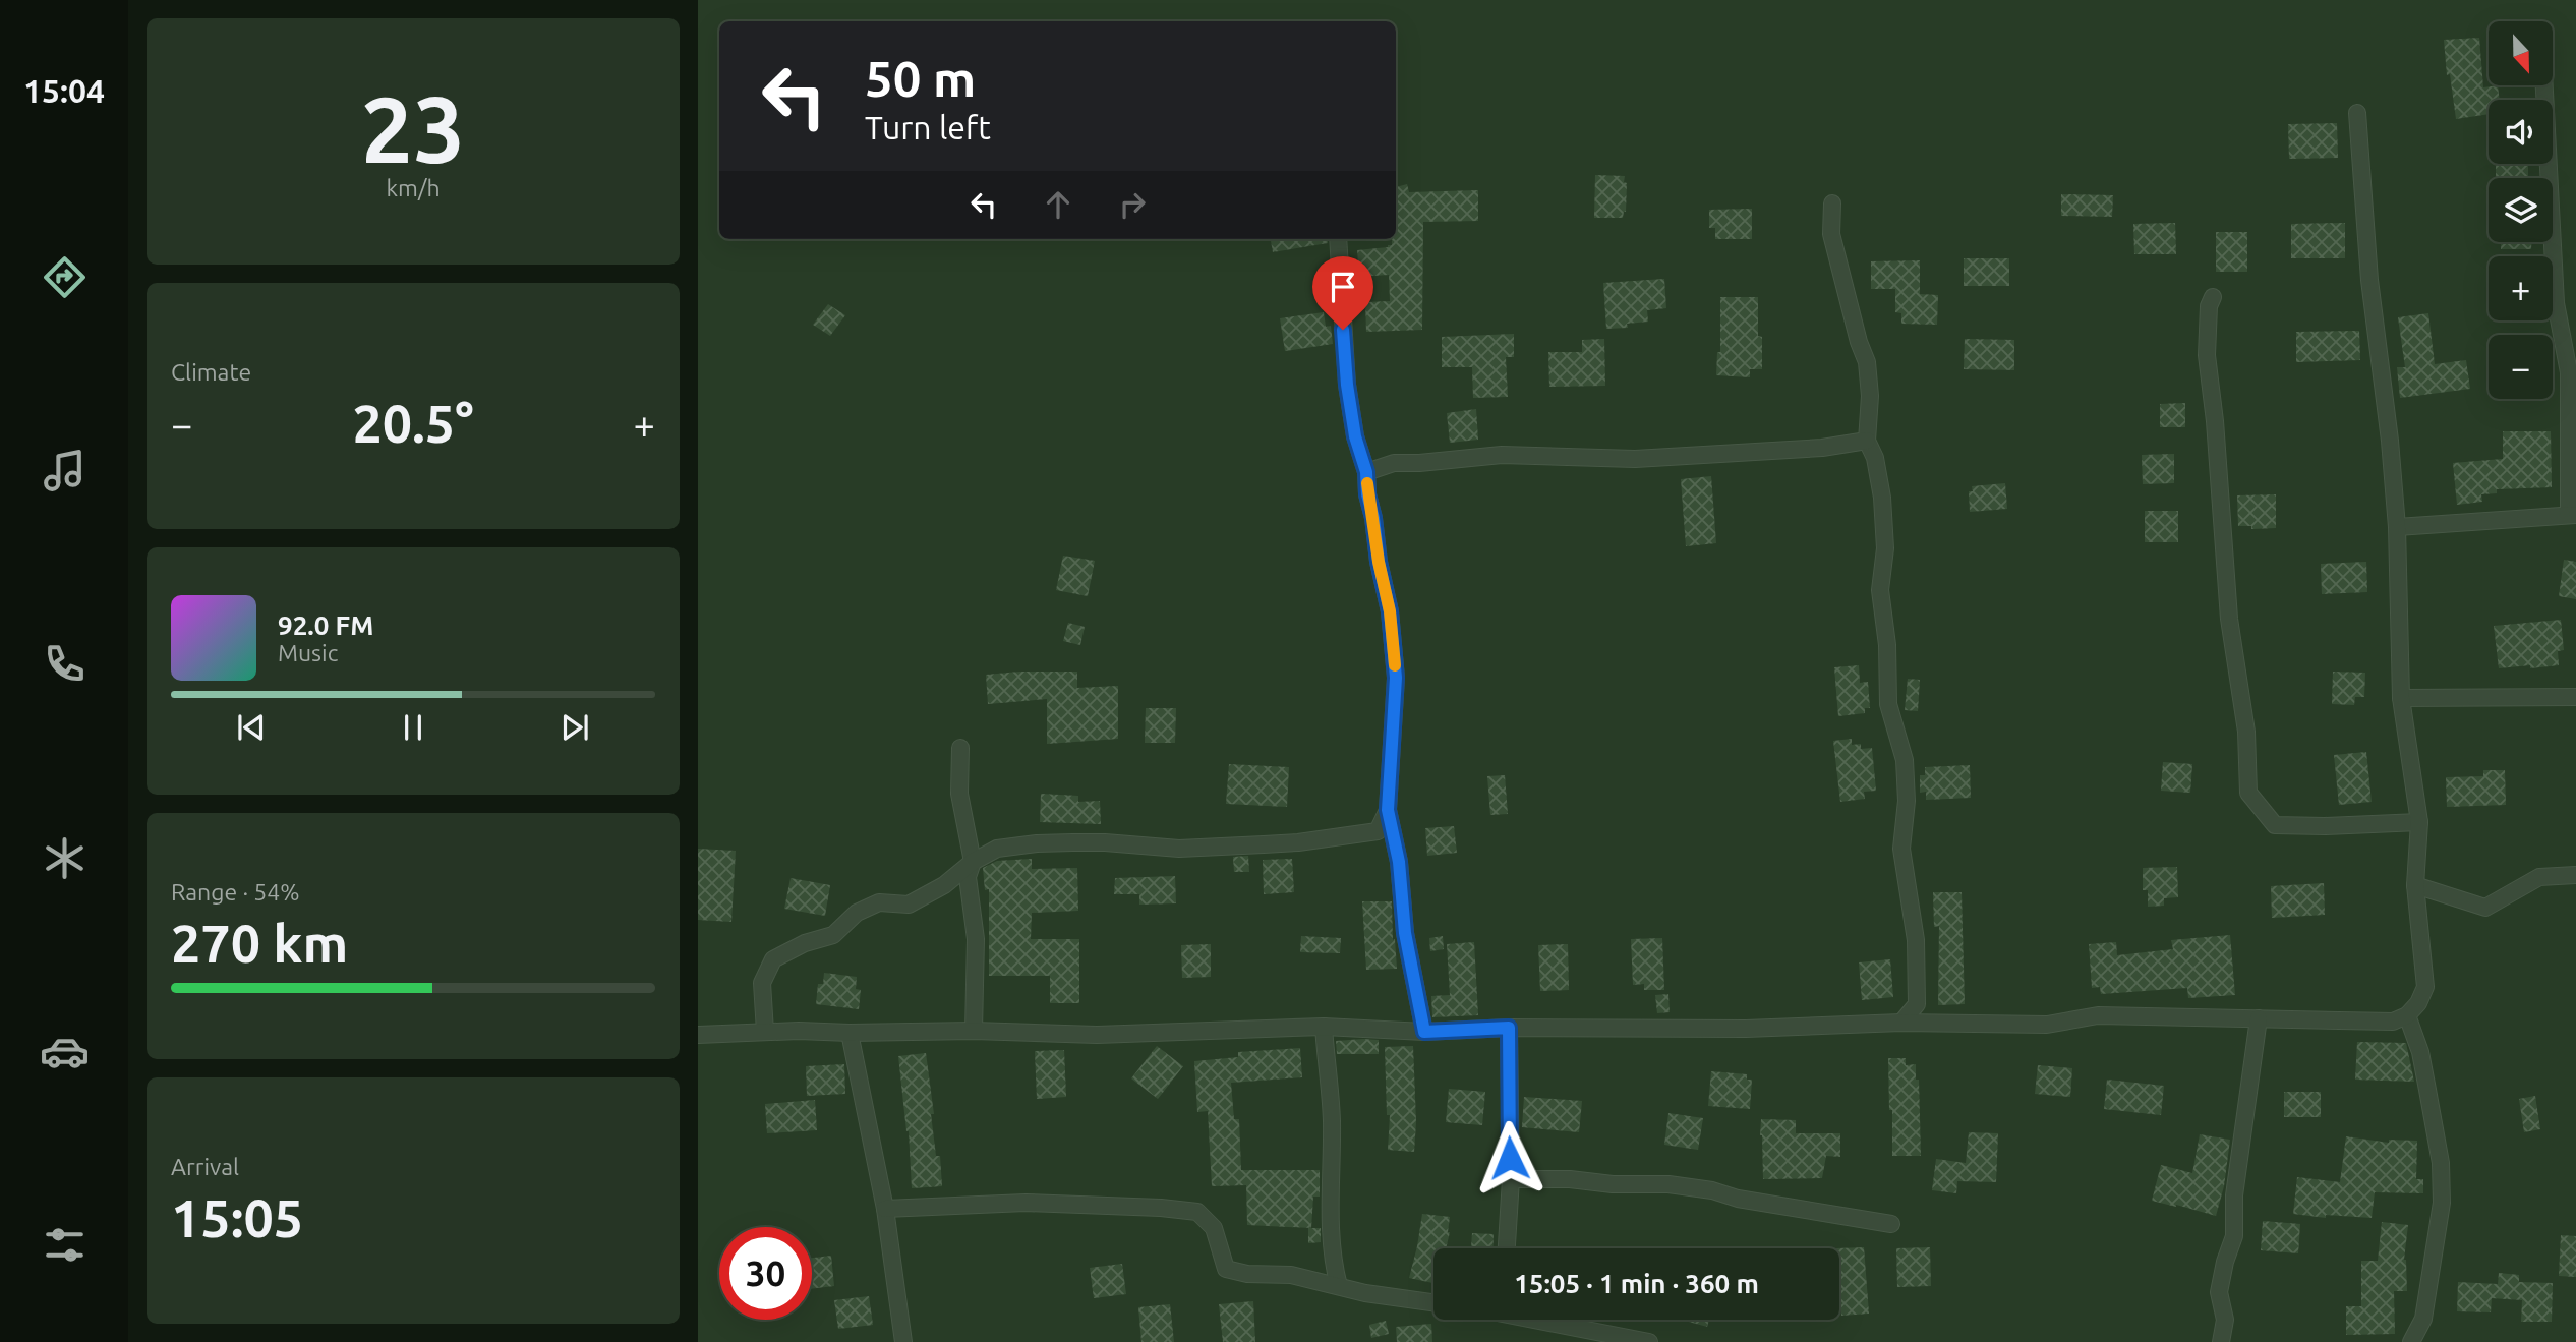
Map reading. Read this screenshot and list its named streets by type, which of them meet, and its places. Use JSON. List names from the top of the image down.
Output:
{
  "north": "bottom",
  "page": {
    "tabs": "15:04",
    "tile": [
      ["23", "km/h"],
      "Climate",
      ["Range · 54%", "270 km"],
      ["Arrival", "15:05"]
    ],
    "map_buttons": ["+", "−"],
    "turn": ["50 m", "Turn left"],
    "heat": ["−", "20.5°", "+"],
    "song": ["92.0 FM", "Music"],
    "limit": "30",
    "trip": "15:05 · 1 min · 360 m"
  }
}
